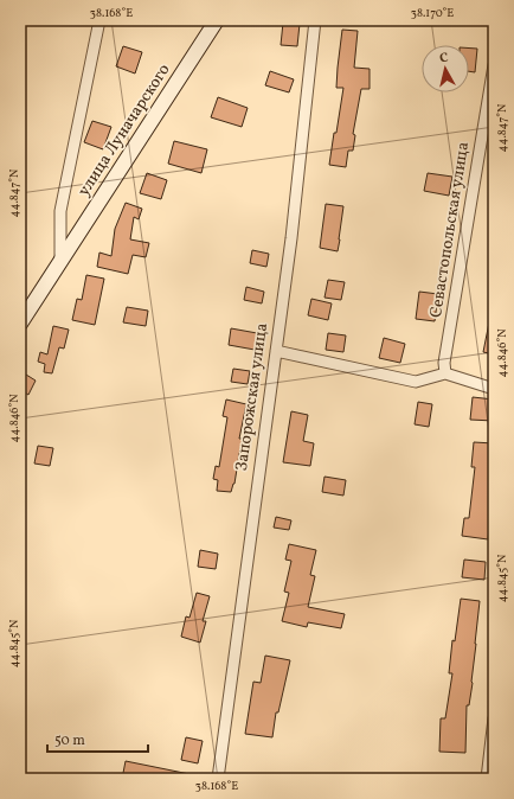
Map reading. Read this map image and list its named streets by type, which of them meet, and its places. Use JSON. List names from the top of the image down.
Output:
{
  "streets": {
    "main road": ["улица Луначарского"],
    "street": ["Севастопольская улица", "Запорожская улица"]
  },
  "scale_bar": "50 m",
  "north": "top",
  "coordinates": [
    "38.168°E",
    "38.170°E",
    "44.847°N",
    "44.846°N",
    "44.845°N"
  ]
}
